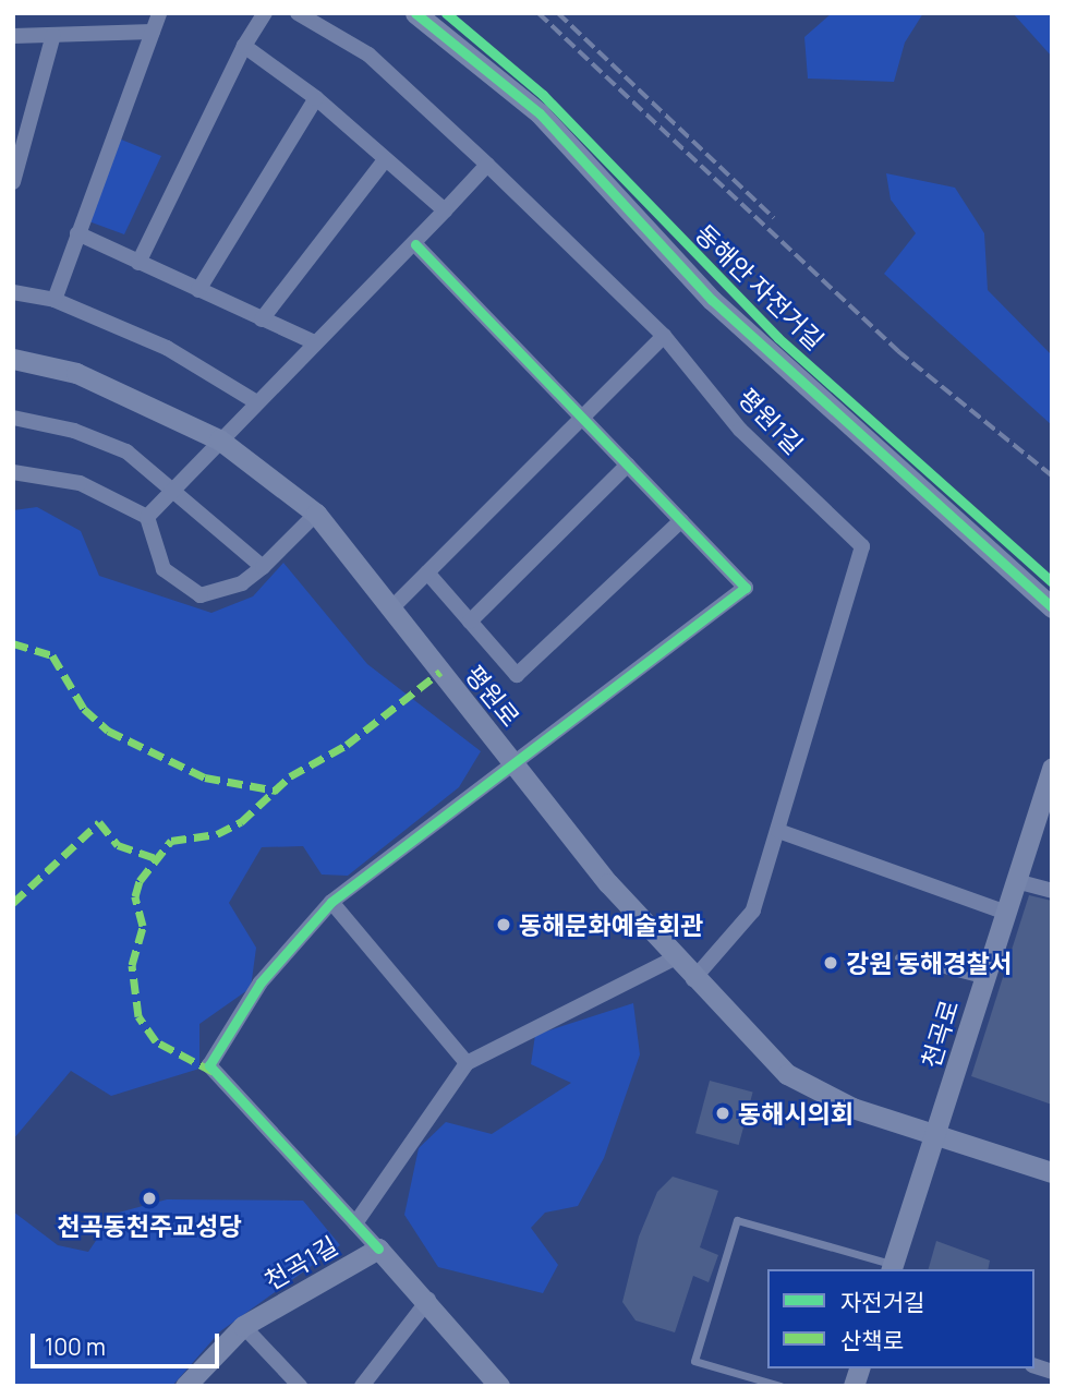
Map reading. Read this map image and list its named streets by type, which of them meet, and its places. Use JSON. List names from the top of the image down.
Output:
{
  "streets": {
    "street": [
      "평원1길",
      "평원로",
      "천곡로",
      "천곡1길"
    ],
    "cycle path": ["동해안 자전거길"]
  },
  "crossings": [
    ["평원1길", "평원로"],
    ["평원로", "천곡로"]
  ],
  "places": [
    "동해문화예술회관",
    "강원 동해경찰서",
    "동해시의회",
    "천곡동천주교성당"
  ],
  "legend": ["자전거길", "산책로"],
  "scale_bar": "100 m"
}
